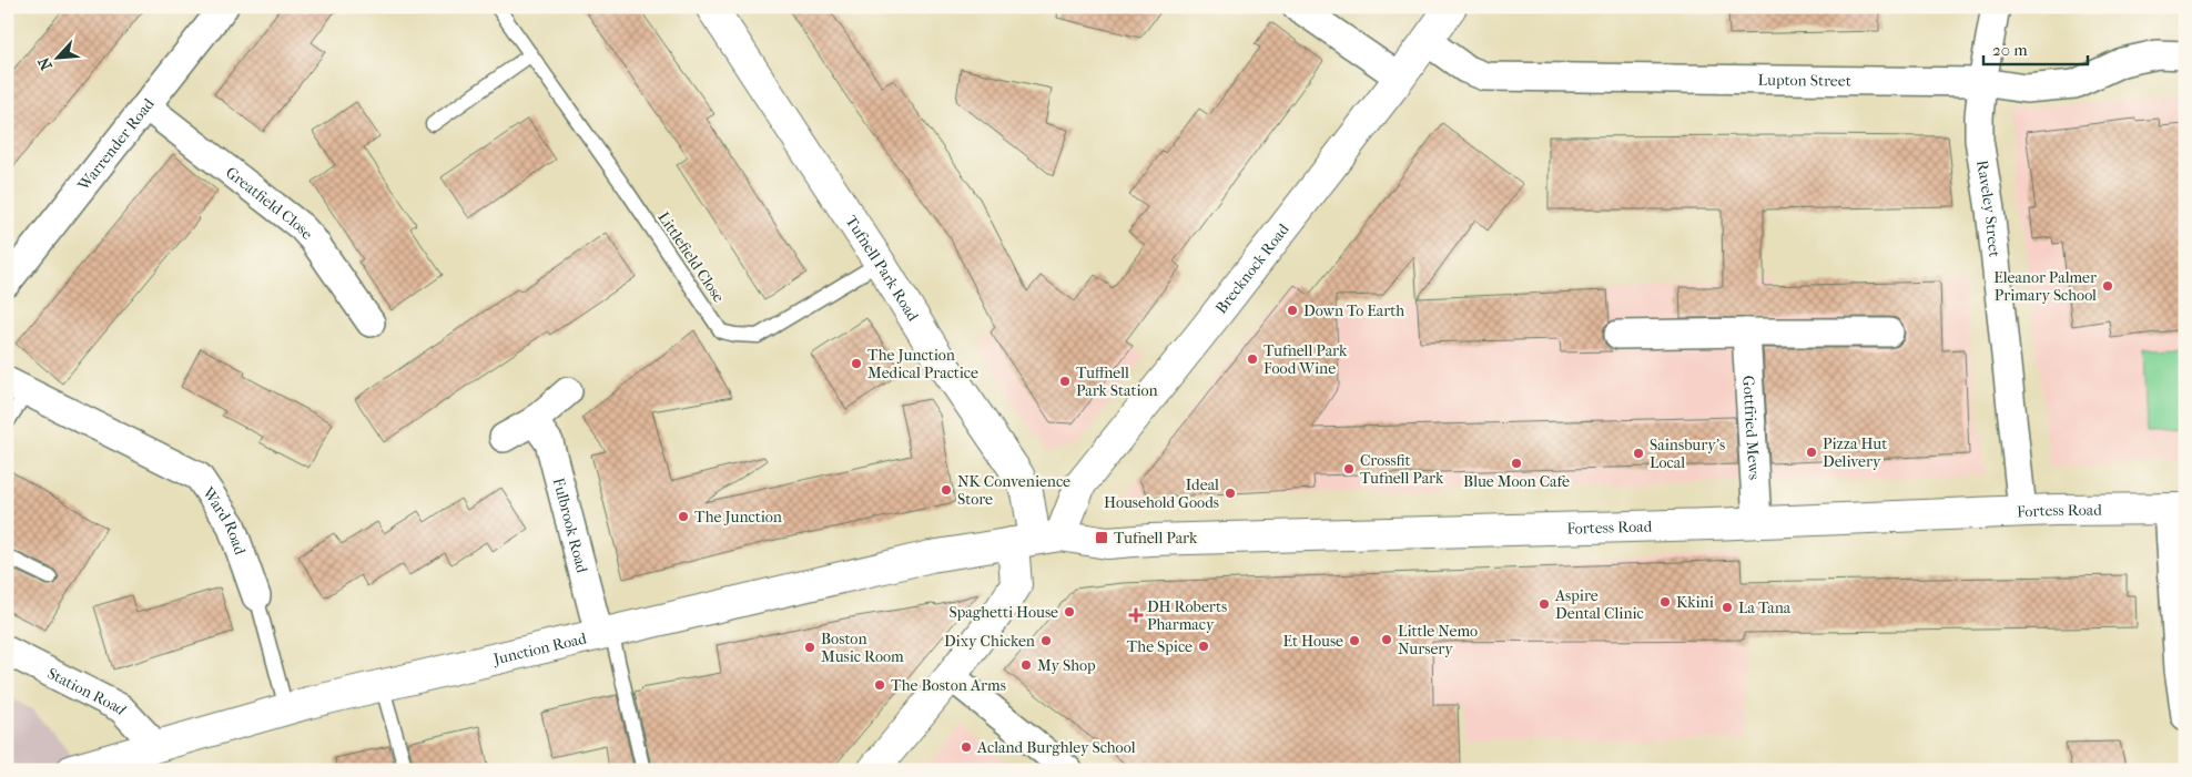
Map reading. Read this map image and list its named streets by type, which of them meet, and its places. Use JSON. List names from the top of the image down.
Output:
{
  "streets": {
    "main road": [
      "Tufnell Park Road",
      "Brecknock Road",
      "Fortess Road",
      "Junction Road"
    ],
    "street": [
      "Lupton Street",
      "Warrender Road",
      "Greatfield Close",
      "Raveley Street",
      "Gottfried Mews",
      "Ward Road",
      "Fulbrook Road",
      "Station Road"
    ],
    "lane": ["Littlefield Close"]
  },
  "crossings": [
    ["Lupton Street", "Raveley Street"],
    ["Lupton Street", "Brecknock Road"],
    ["Warrender Road", "Greatfield Close"],
    ["Raveley Street", "Fortess Road"],
    ["Littlefield Close", "Tufnell Park Road"],
    ["Tufnell Park Road", "Brecknock Road"],
    ["Tufnell Park Road", "Fortess Road"],
    ["Tufnell Park Road", "Junction Road"],
    ["Brecknock Road", "Fortess Road"],
    ["Brecknock Road", "Junction Road"],
    ["Gottfried Mews", "Fortess Road"],
    ["Fortess Road", "Junction Road"],
    ["Ward Road", "Junction Road"],
    ["Fulbrook Road", "Junction Road"],
    ["Junction Road", "Station Road"]
  ],
  "places": {
    "other": [
      "Eleanor Palmer Primary School",
      "Down To Earth",
      "Tufnell Park Food Wine",
      "The Junction Medical Practice",
      "Tuffnell Park Station",
      "Pizza Hut Delivery",
      "Sainsbury's Local",
      "Blue Moon Cafe",
      "Crossfit Tufnell Park",
      "NK Convenience Store",
      "Ideal Household Goods",
      "The Junction",
      "Kkini",
      "Aspire Dental Clinic",
      "La Tana",
      "Spaghetti House",
      "Little Nemo Nursery",
      "Dixy Chicken",
      "Et House",
      "The Spice",
      "Boston Music Room",
      "My Shop",
      "The Boston Arms",
      "Acland Burghley School"
    ],
    "transit": ["Tufnell Park"],
    "health": ["DH Roberts Pharmacy"]
  },
  "scale_bar": "20 m",
  "north": "bottom left"
}
